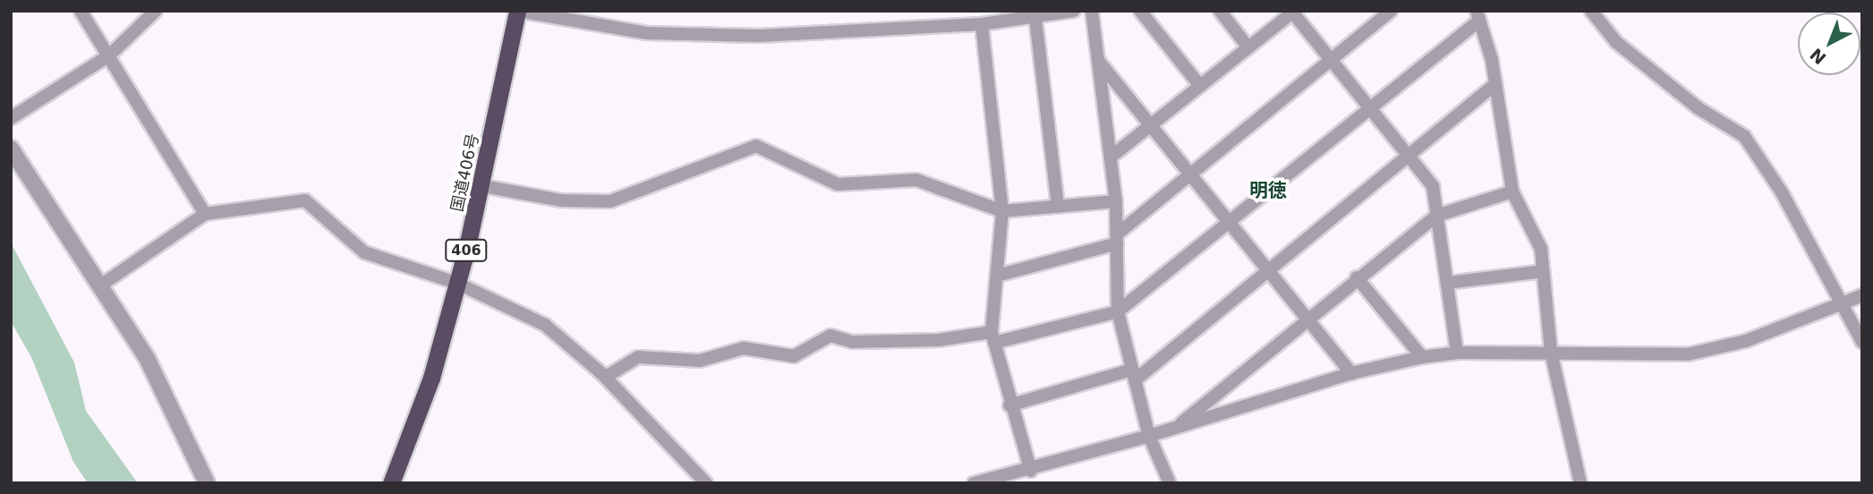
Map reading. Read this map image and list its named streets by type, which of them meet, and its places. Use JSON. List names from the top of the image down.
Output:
{
  "streets": {
    "highway": ["国道406号", "406"]
  },
  "districts": ["明徳"],
  "north": "bottom left"
}
